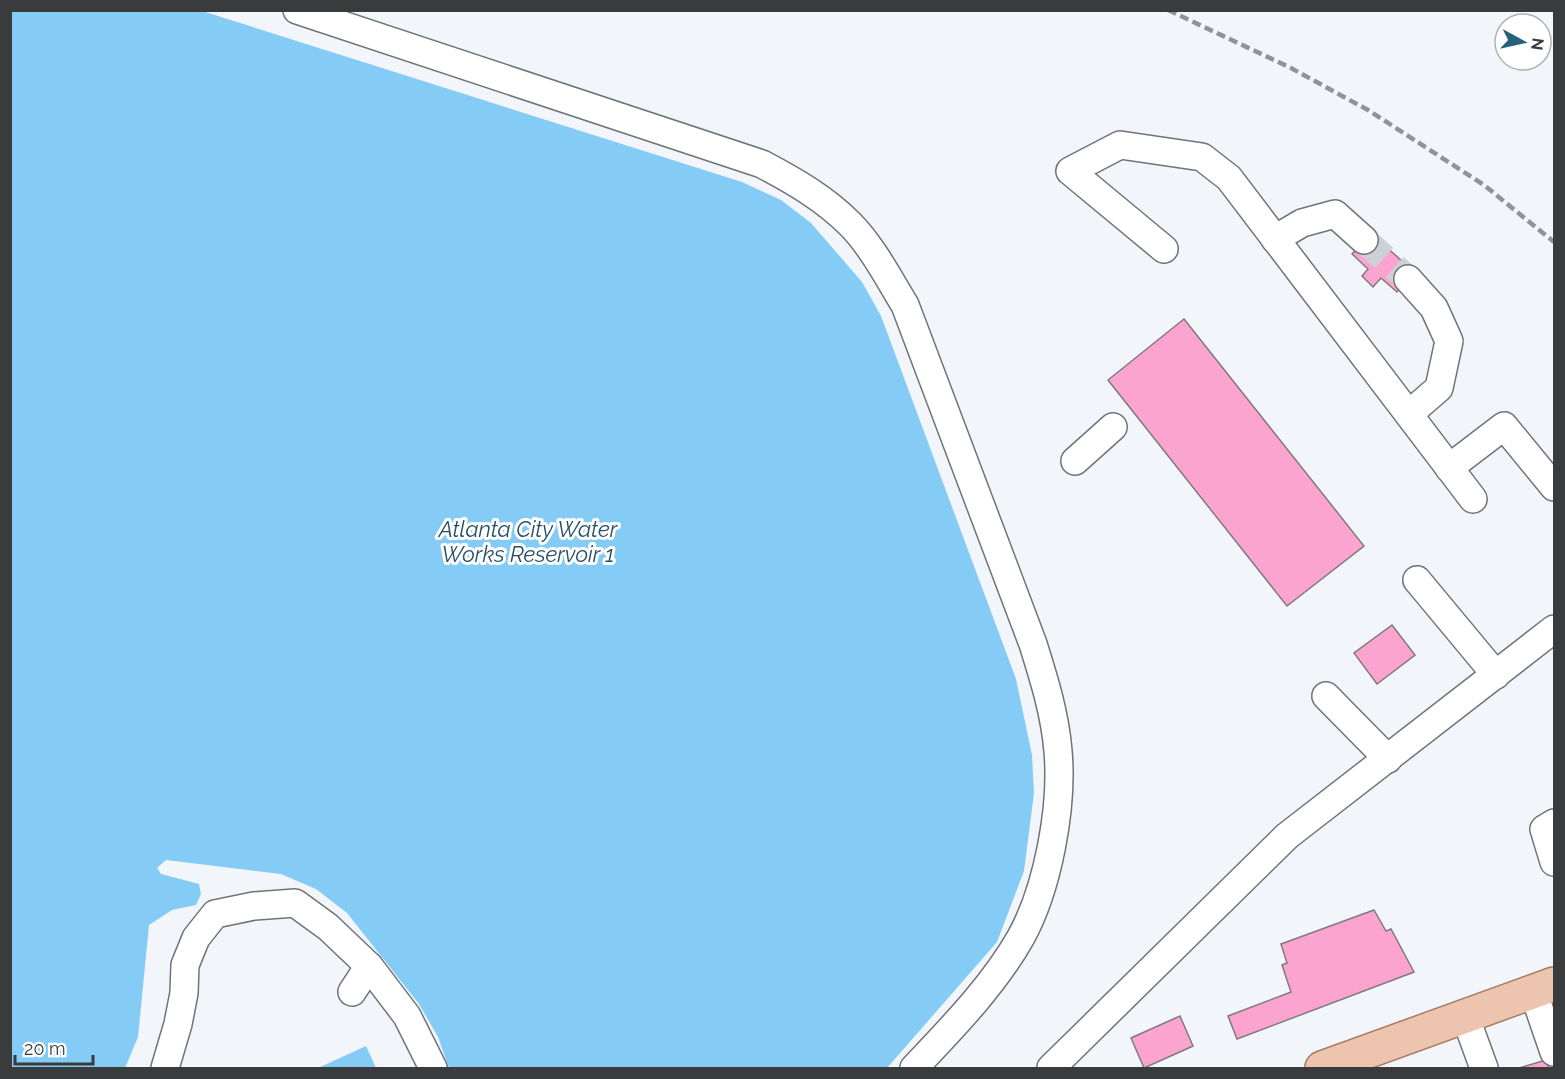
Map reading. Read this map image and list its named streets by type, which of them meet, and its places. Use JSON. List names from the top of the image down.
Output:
{
  "water": ["Atlanta City Water Works Reservoir 1"],
  "scale_bar": "20 m",
  "north": "right"
}
